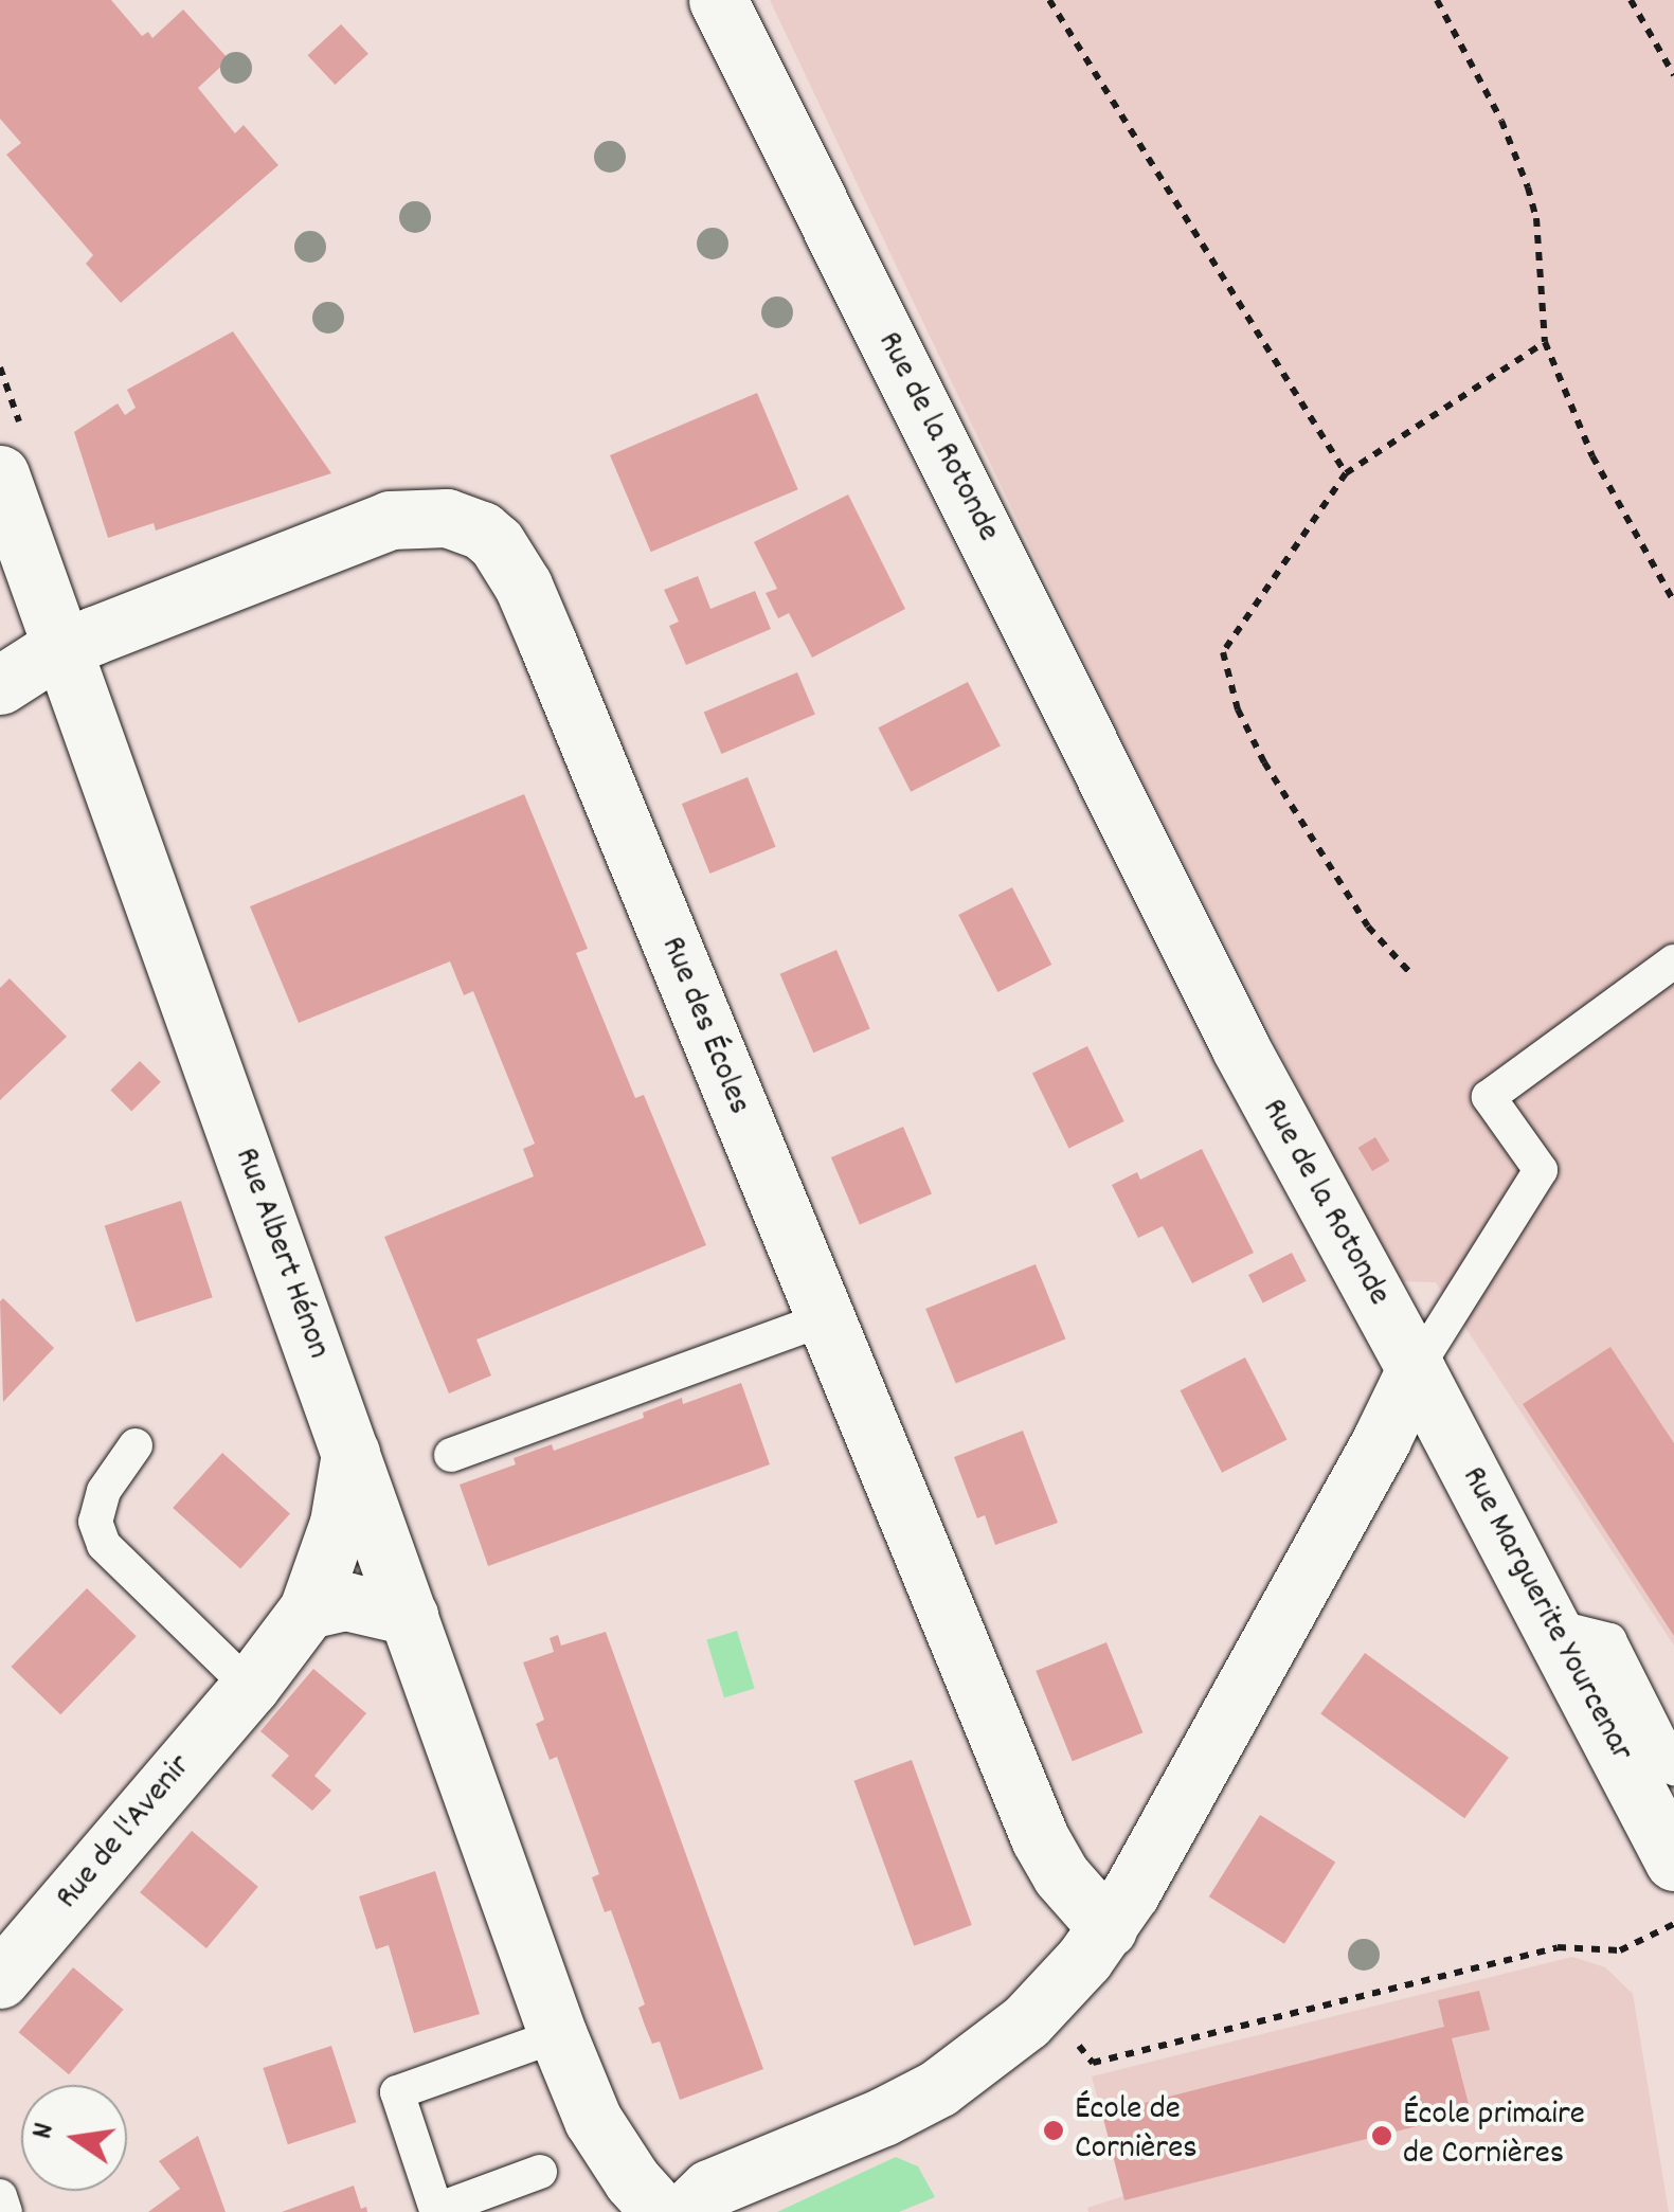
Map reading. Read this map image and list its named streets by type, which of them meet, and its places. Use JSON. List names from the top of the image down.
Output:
{
  "streets": {
    "street": [
      "Rue de la Rotonde",
      "Rue des Écoles",
      "Rue Albert Hénon",
      "Rue Marguerite Yourcenar",
      "Rue de l'Avenir"
    ]
  },
  "crossings": [
    ["Rue de la Rotonde", "Rue Marguerite Yourcenar"],
    ["Rue des Écoles", "Rue Albert Hénon"],
    ["Rue Albert Hénon", "Rue de l'Avenir"]
  ],
  "places": ["École de Cornières", "École primaire de Cornières"],
  "north": "left"
}
